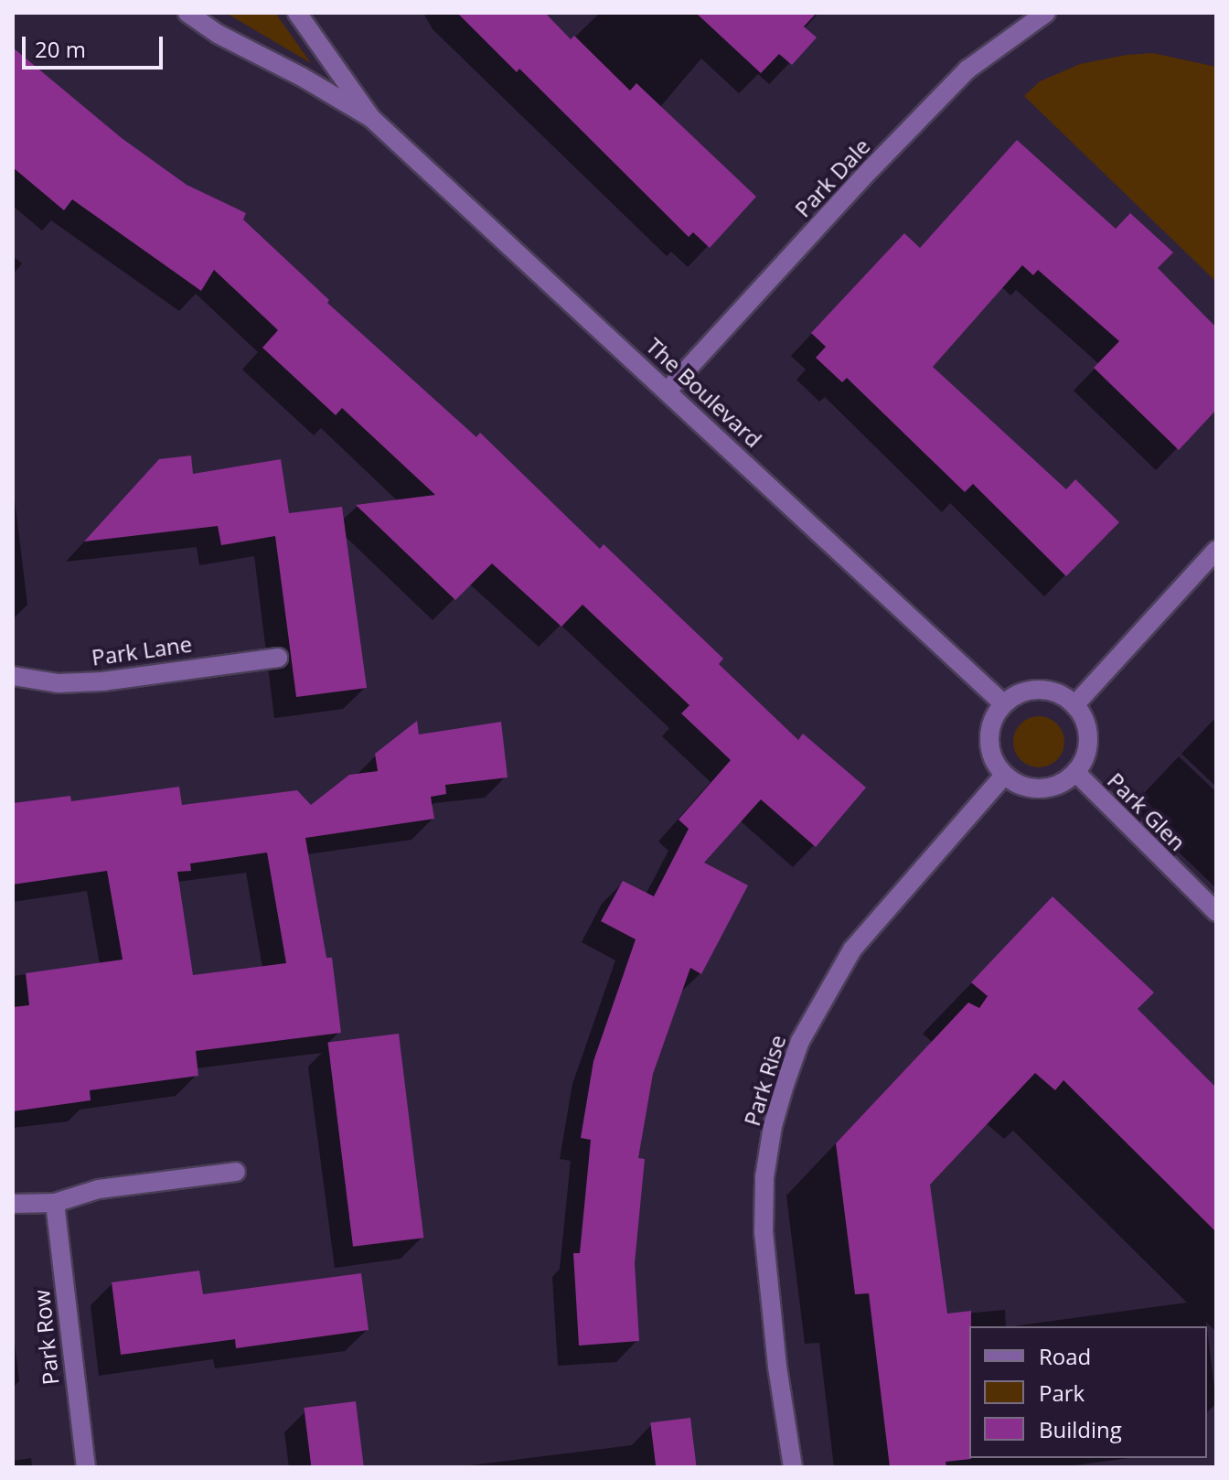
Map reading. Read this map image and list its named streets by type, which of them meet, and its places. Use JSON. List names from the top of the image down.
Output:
{
  "streets": {
    "street": [
      "Park Dale",
      "The Boulevard",
      "Park Lane",
      "Park Glen",
      "Park Rise",
      "Park Row"
    ]
  },
  "crossings": [
    ["Park Dale", "The Boulevard"],
    ["The Boulevard", "Park Glen"],
    ["The Boulevard", "Park Rise"],
    ["Park Glen", "Park Rise"]
  ],
  "legend": ["Road", "Park", "Building"],
  "scale_bar": "20 m"
}
